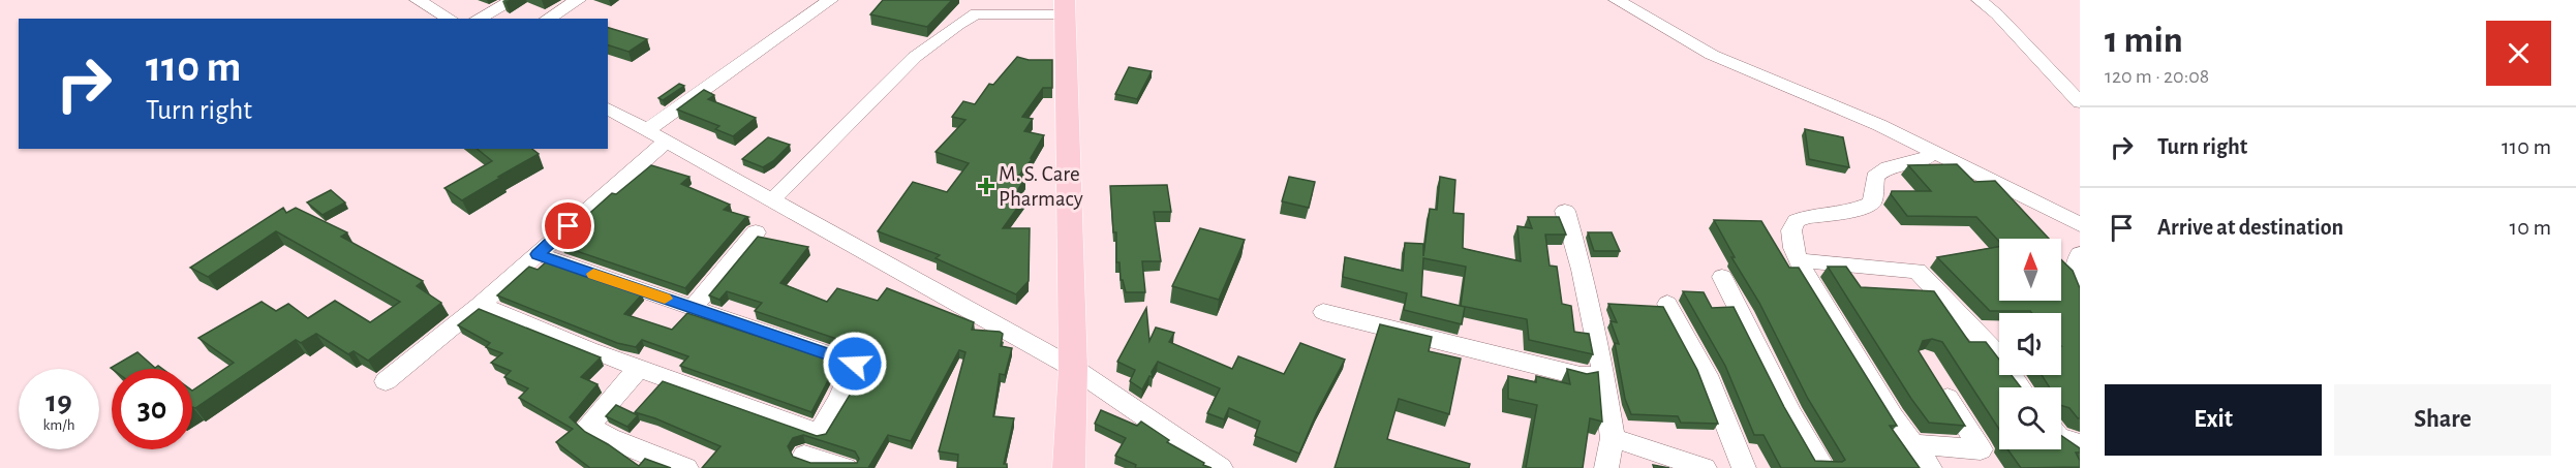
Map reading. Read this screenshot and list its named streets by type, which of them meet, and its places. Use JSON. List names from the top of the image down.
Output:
{
  "places": {
    "health": ["M. S. Care Pharmacy"]
  },
  "north": "top",
  "page": {
    "heading": ["1 min", "120 m · 20:08"],
    "turn": ["110 m", "Turn right"],
    "list": [
      {
        "name": "Turn right",
        "value": "110 m"
      },
      {
        "name": "Arrive at destination",
        "value": "10 m"
      }
    ],
    "speed": "19 km/h",
    "limit": "30",
    "buttons": ["Exit", "Share"]
  }
}
